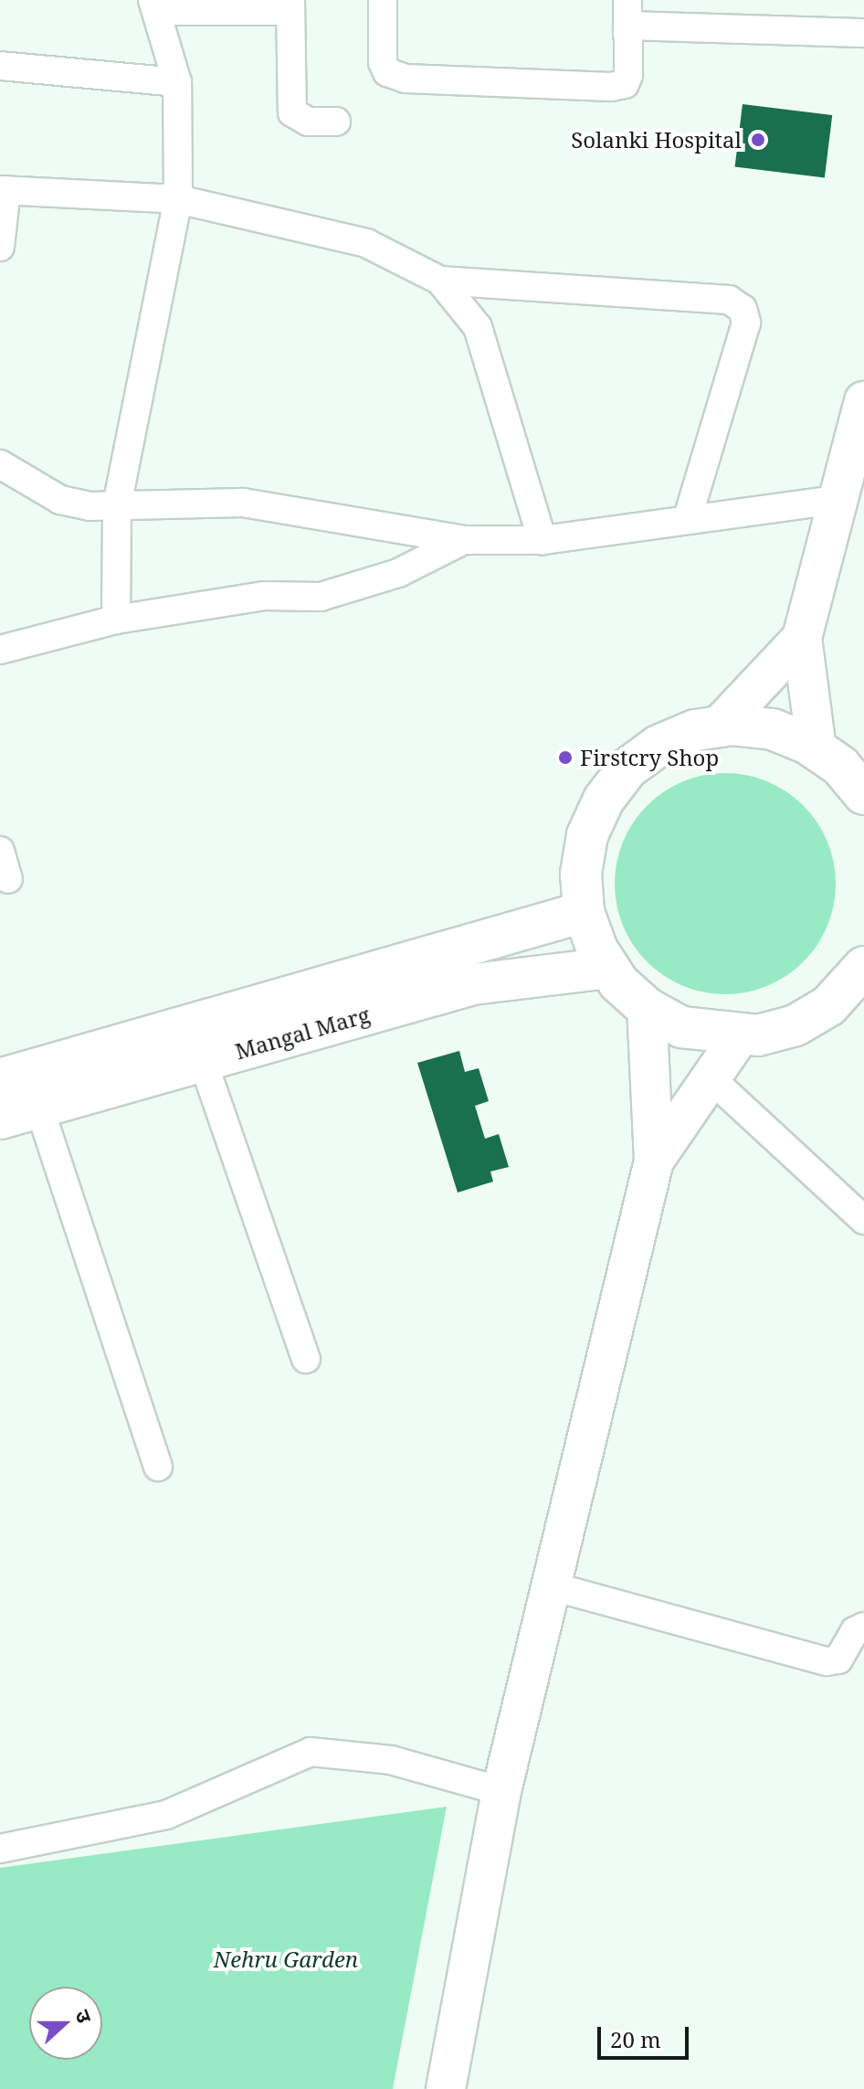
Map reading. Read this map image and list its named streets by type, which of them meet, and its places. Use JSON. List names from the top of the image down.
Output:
{
  "streets": {
    "main road": ["Mangal Marg"]
  },
  "parks": ["Nehru Garden"],
  "places": ["Solanki Hospital", "Firstcry Shop"],
  "scale_bar": "20 m",
  "north": "right"
}
